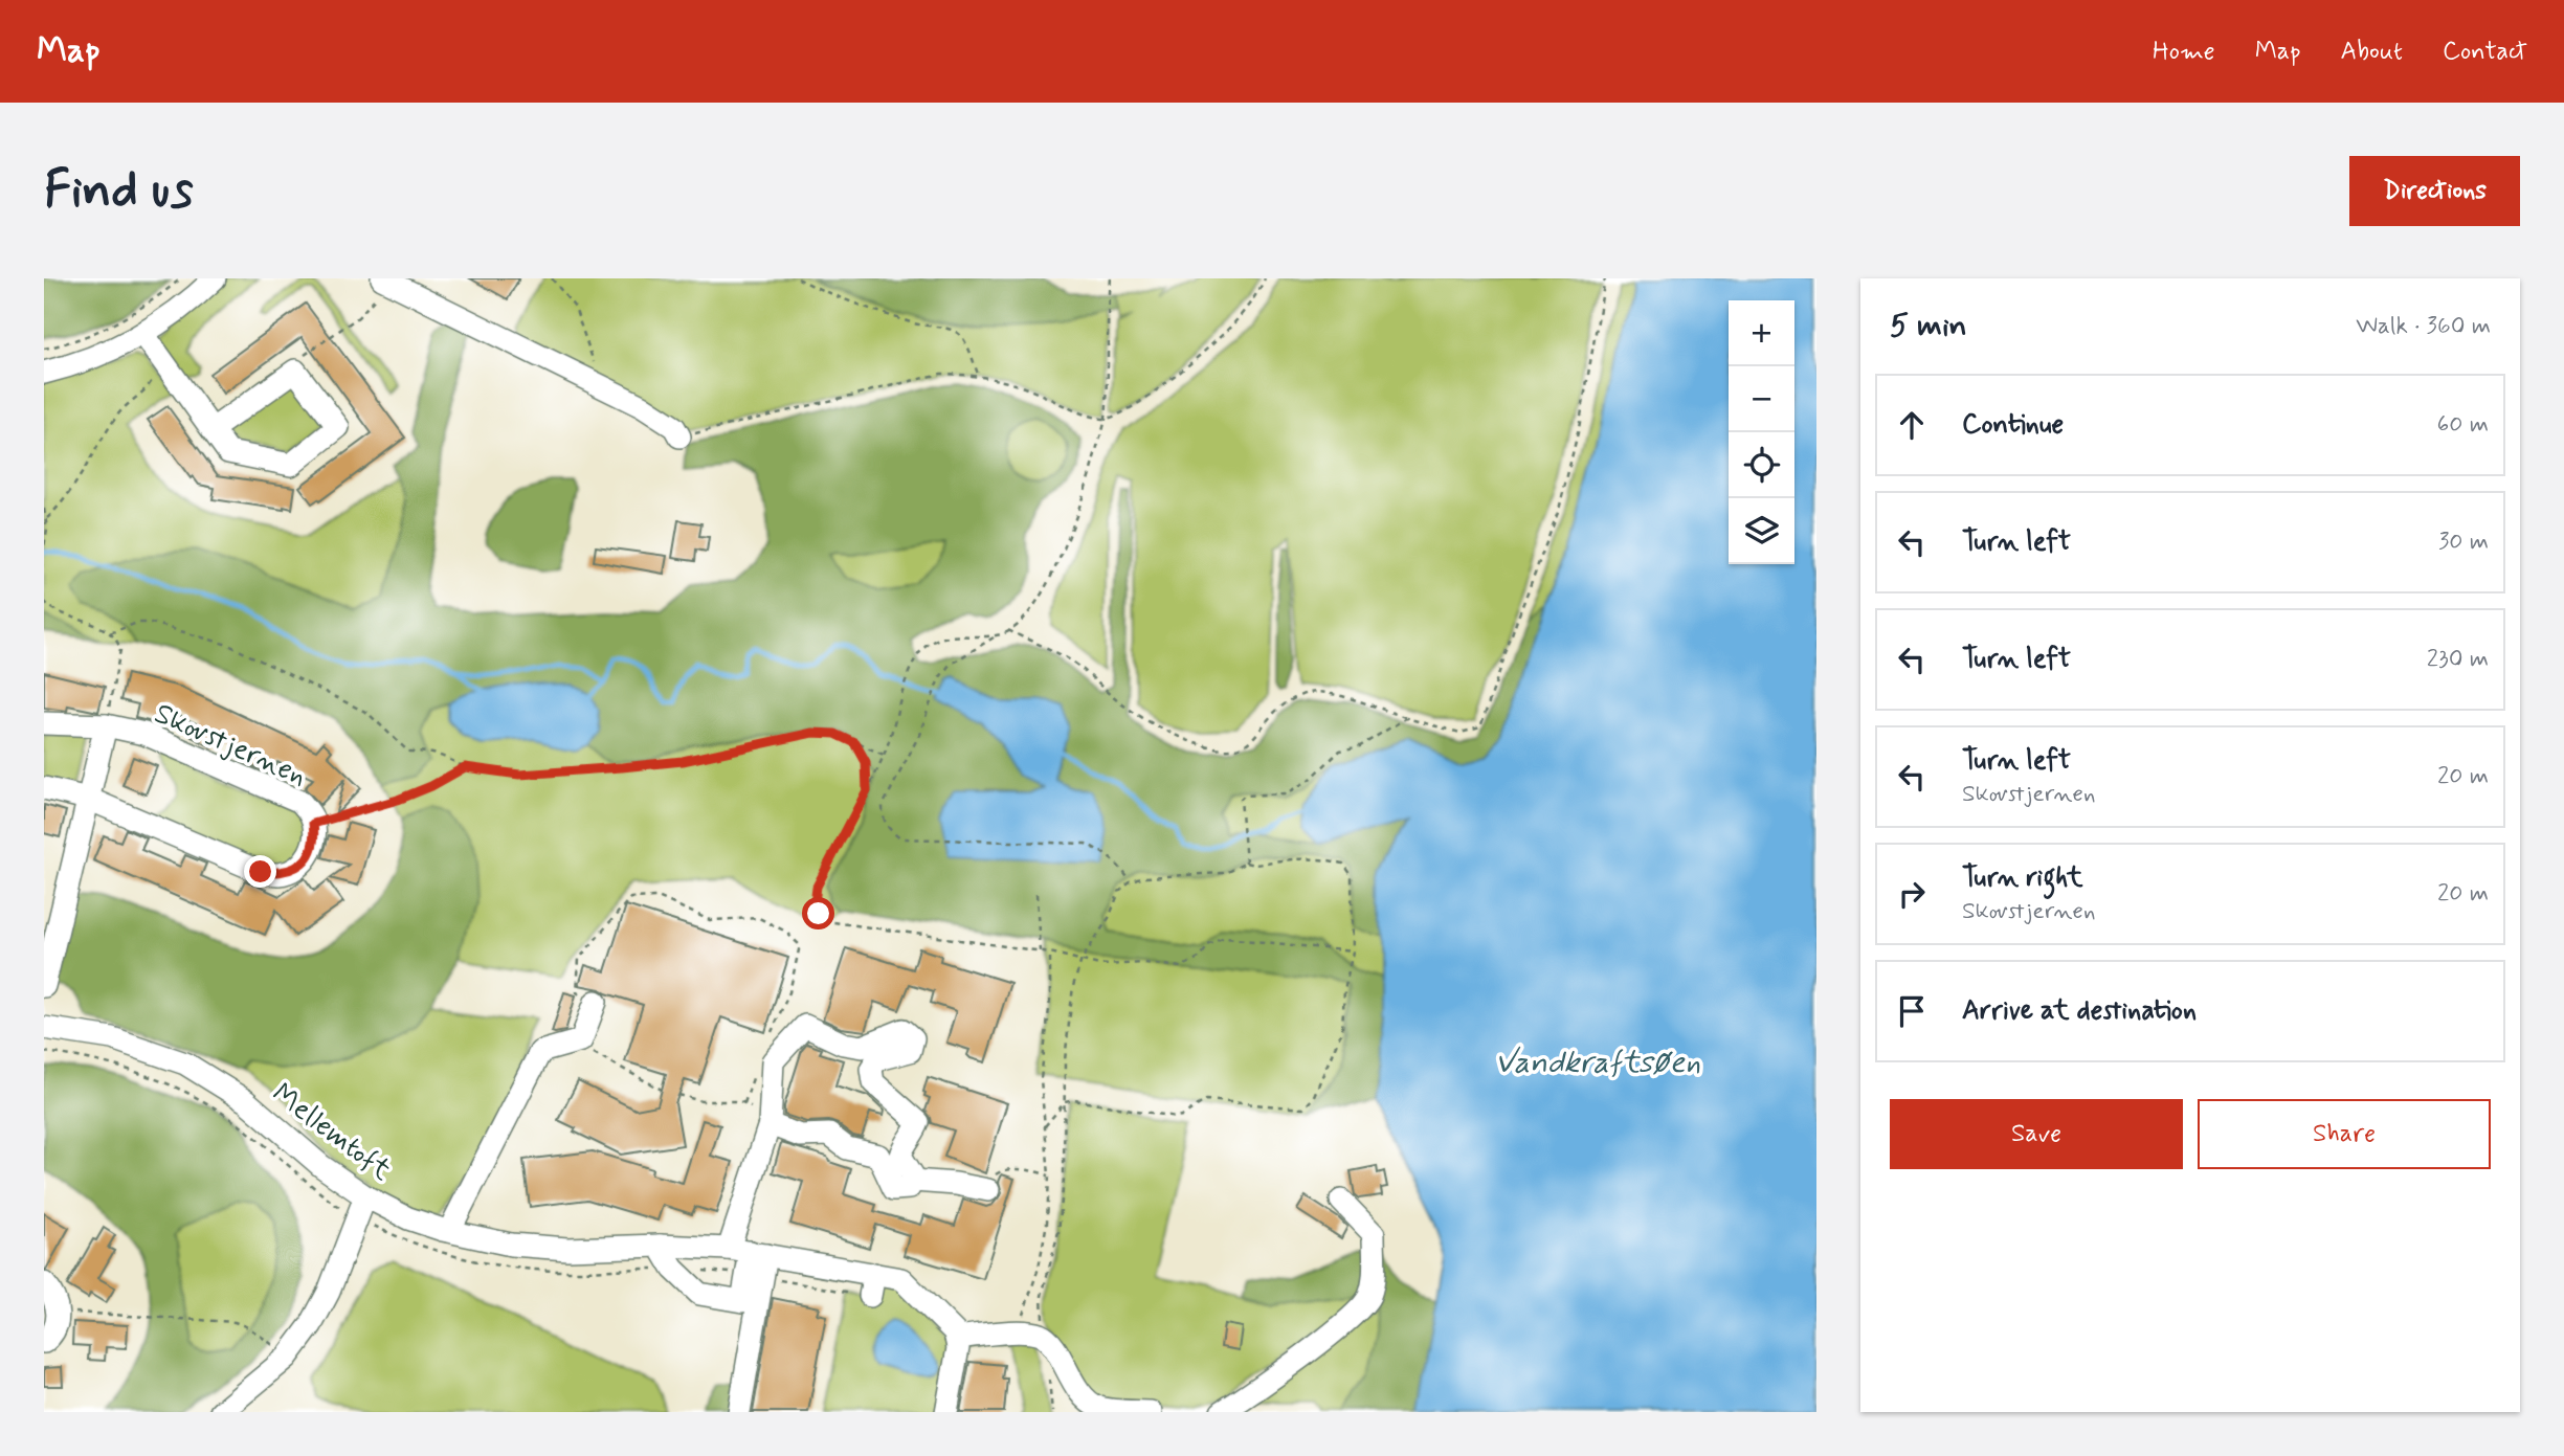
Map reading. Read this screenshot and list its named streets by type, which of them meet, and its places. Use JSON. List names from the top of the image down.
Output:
{
  "streets": {
    "street": ["Skovstjernen", "Mellemtoft"]
  },
  "water": ["Vandkraftsøen"],
  "page": {
    "header": "Map",
    "nav": [
      "Home",
      "Map",
      "About",
      "Contact"
    ],
    "buttons": [
      "Directions",
      ["Save", "Share"]
    ],
    "title": "Find us",
    "heading": ["5 min", "Walk · 360 m"],
    "map_buttons": ["+", "−"],
    "list": [
      ["Continue", "60 m"],
      ["Turn left", "30 m"],
      ["Turn left", "230 m"],
      ["Turn left", "Skovstjernen", "20 m"],
      ["Turn right", "Skovstjernen", "20 m"],
      "Arrive at destination"
    ]
  }
}
